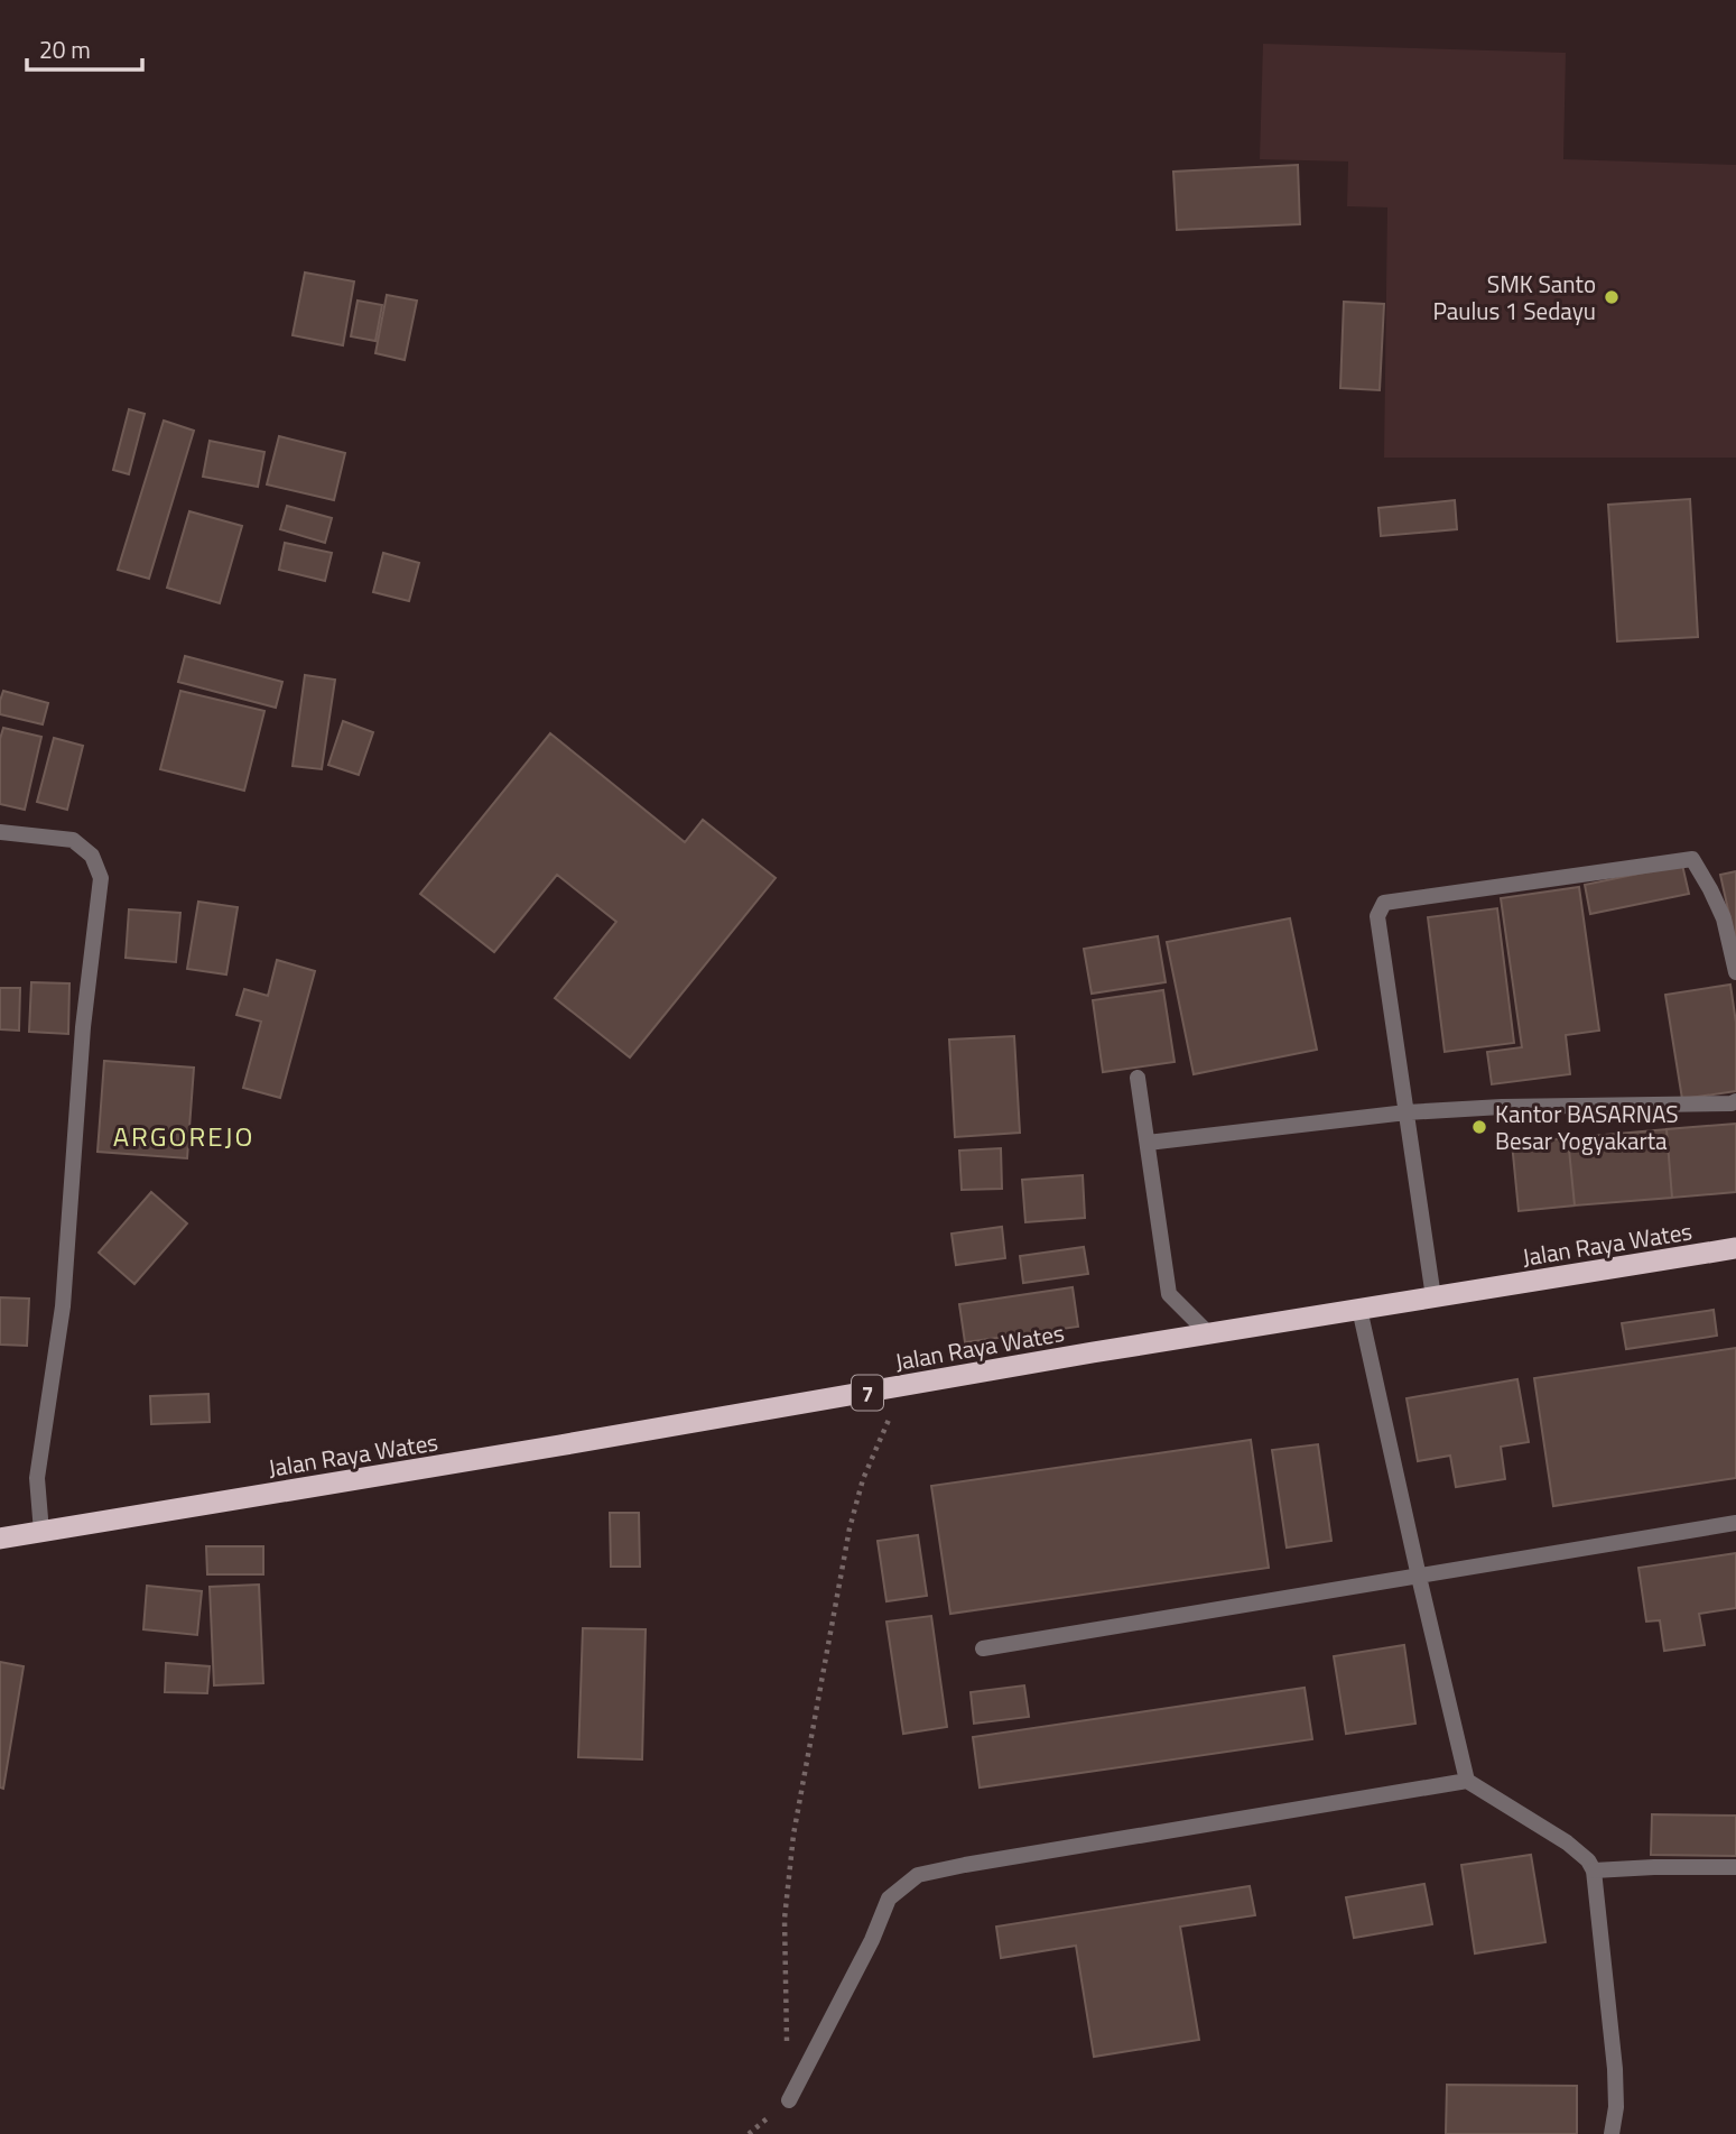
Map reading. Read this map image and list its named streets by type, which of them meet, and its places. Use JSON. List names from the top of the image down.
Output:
{
  "streets": {
    "highway": ["Jalan Raya Wates", "7"]
  },
  "districts": ["ARGOREJO"],
  "places": ["SMK Santo Paulus 1 Sedayu", "Kantor BASARNAS Besar Yogyakarta"],
  "scale_bar": "20 m"
}
